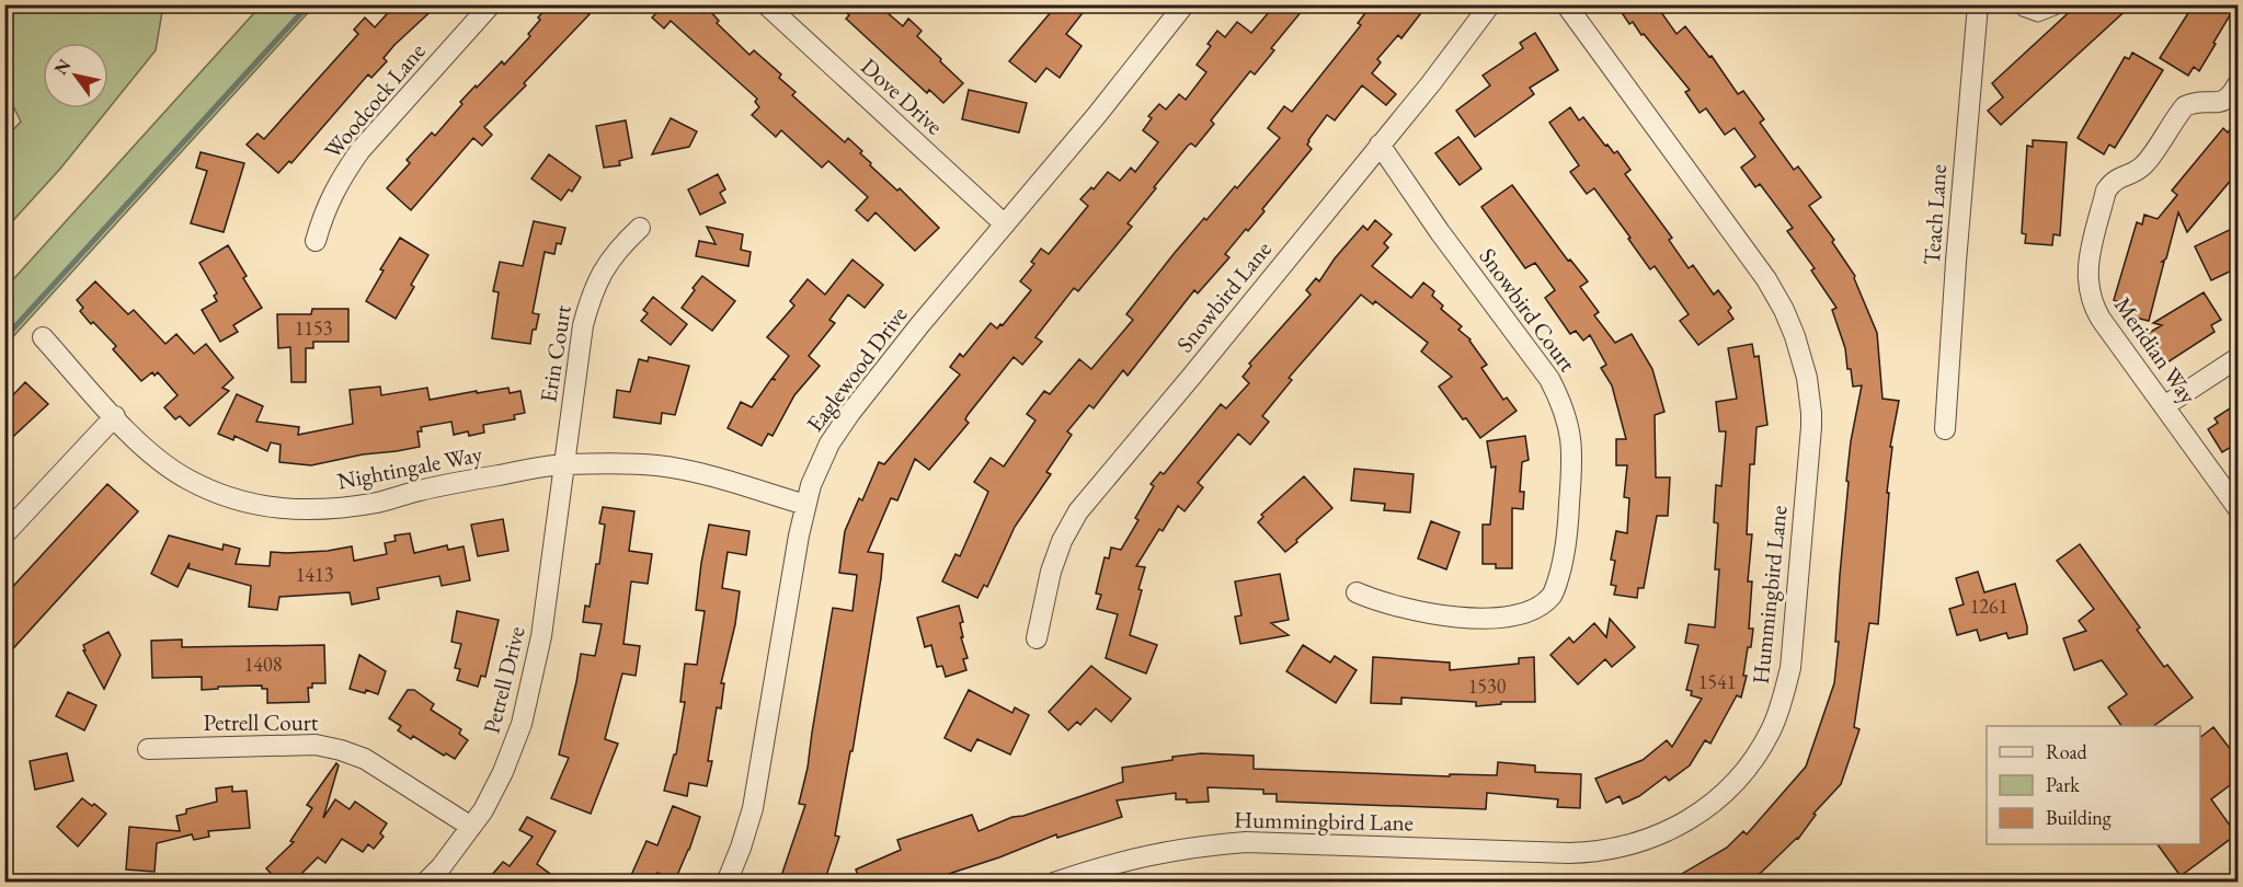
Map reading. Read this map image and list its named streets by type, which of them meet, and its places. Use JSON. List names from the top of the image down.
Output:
{
  "streets": {
    "street": [
      "Dove Drive",
      "Woodcock Lane",
      "Teach Lane",
      "Snowbird Lane",
      "Snowbird Court",
      "Meridian Way",
      "Erin Court",
      "Eaglewood Drive",
      "Nightingale Way",
      "Hummingbird Lane",
      "Petrell Drive",
      "Petrell Court"
    ]
  },
  "crossings": [
    ["Dove Drive", "Eaglewood Drive"],
    ["Snowbird Lane", "Snowbird Court"],
    ["Erin Court", "Nightingale Way"],
    ["Erin Court", "Petrell Drive"],
    ["Eaglewood Drive", "Nightingale Way"],
    ["Nightingale Way", "Petrell Drive"],
    ["Petrell Drive", "Petrell Court"]
  ],
  "house_numbers": [
    "1153",
    "1413",
    "1261",
    "1408",
    "1541",
    "1530"
  ],
  "legend": ["Road", "Park", "Building"],
  "north": "top left"
}
